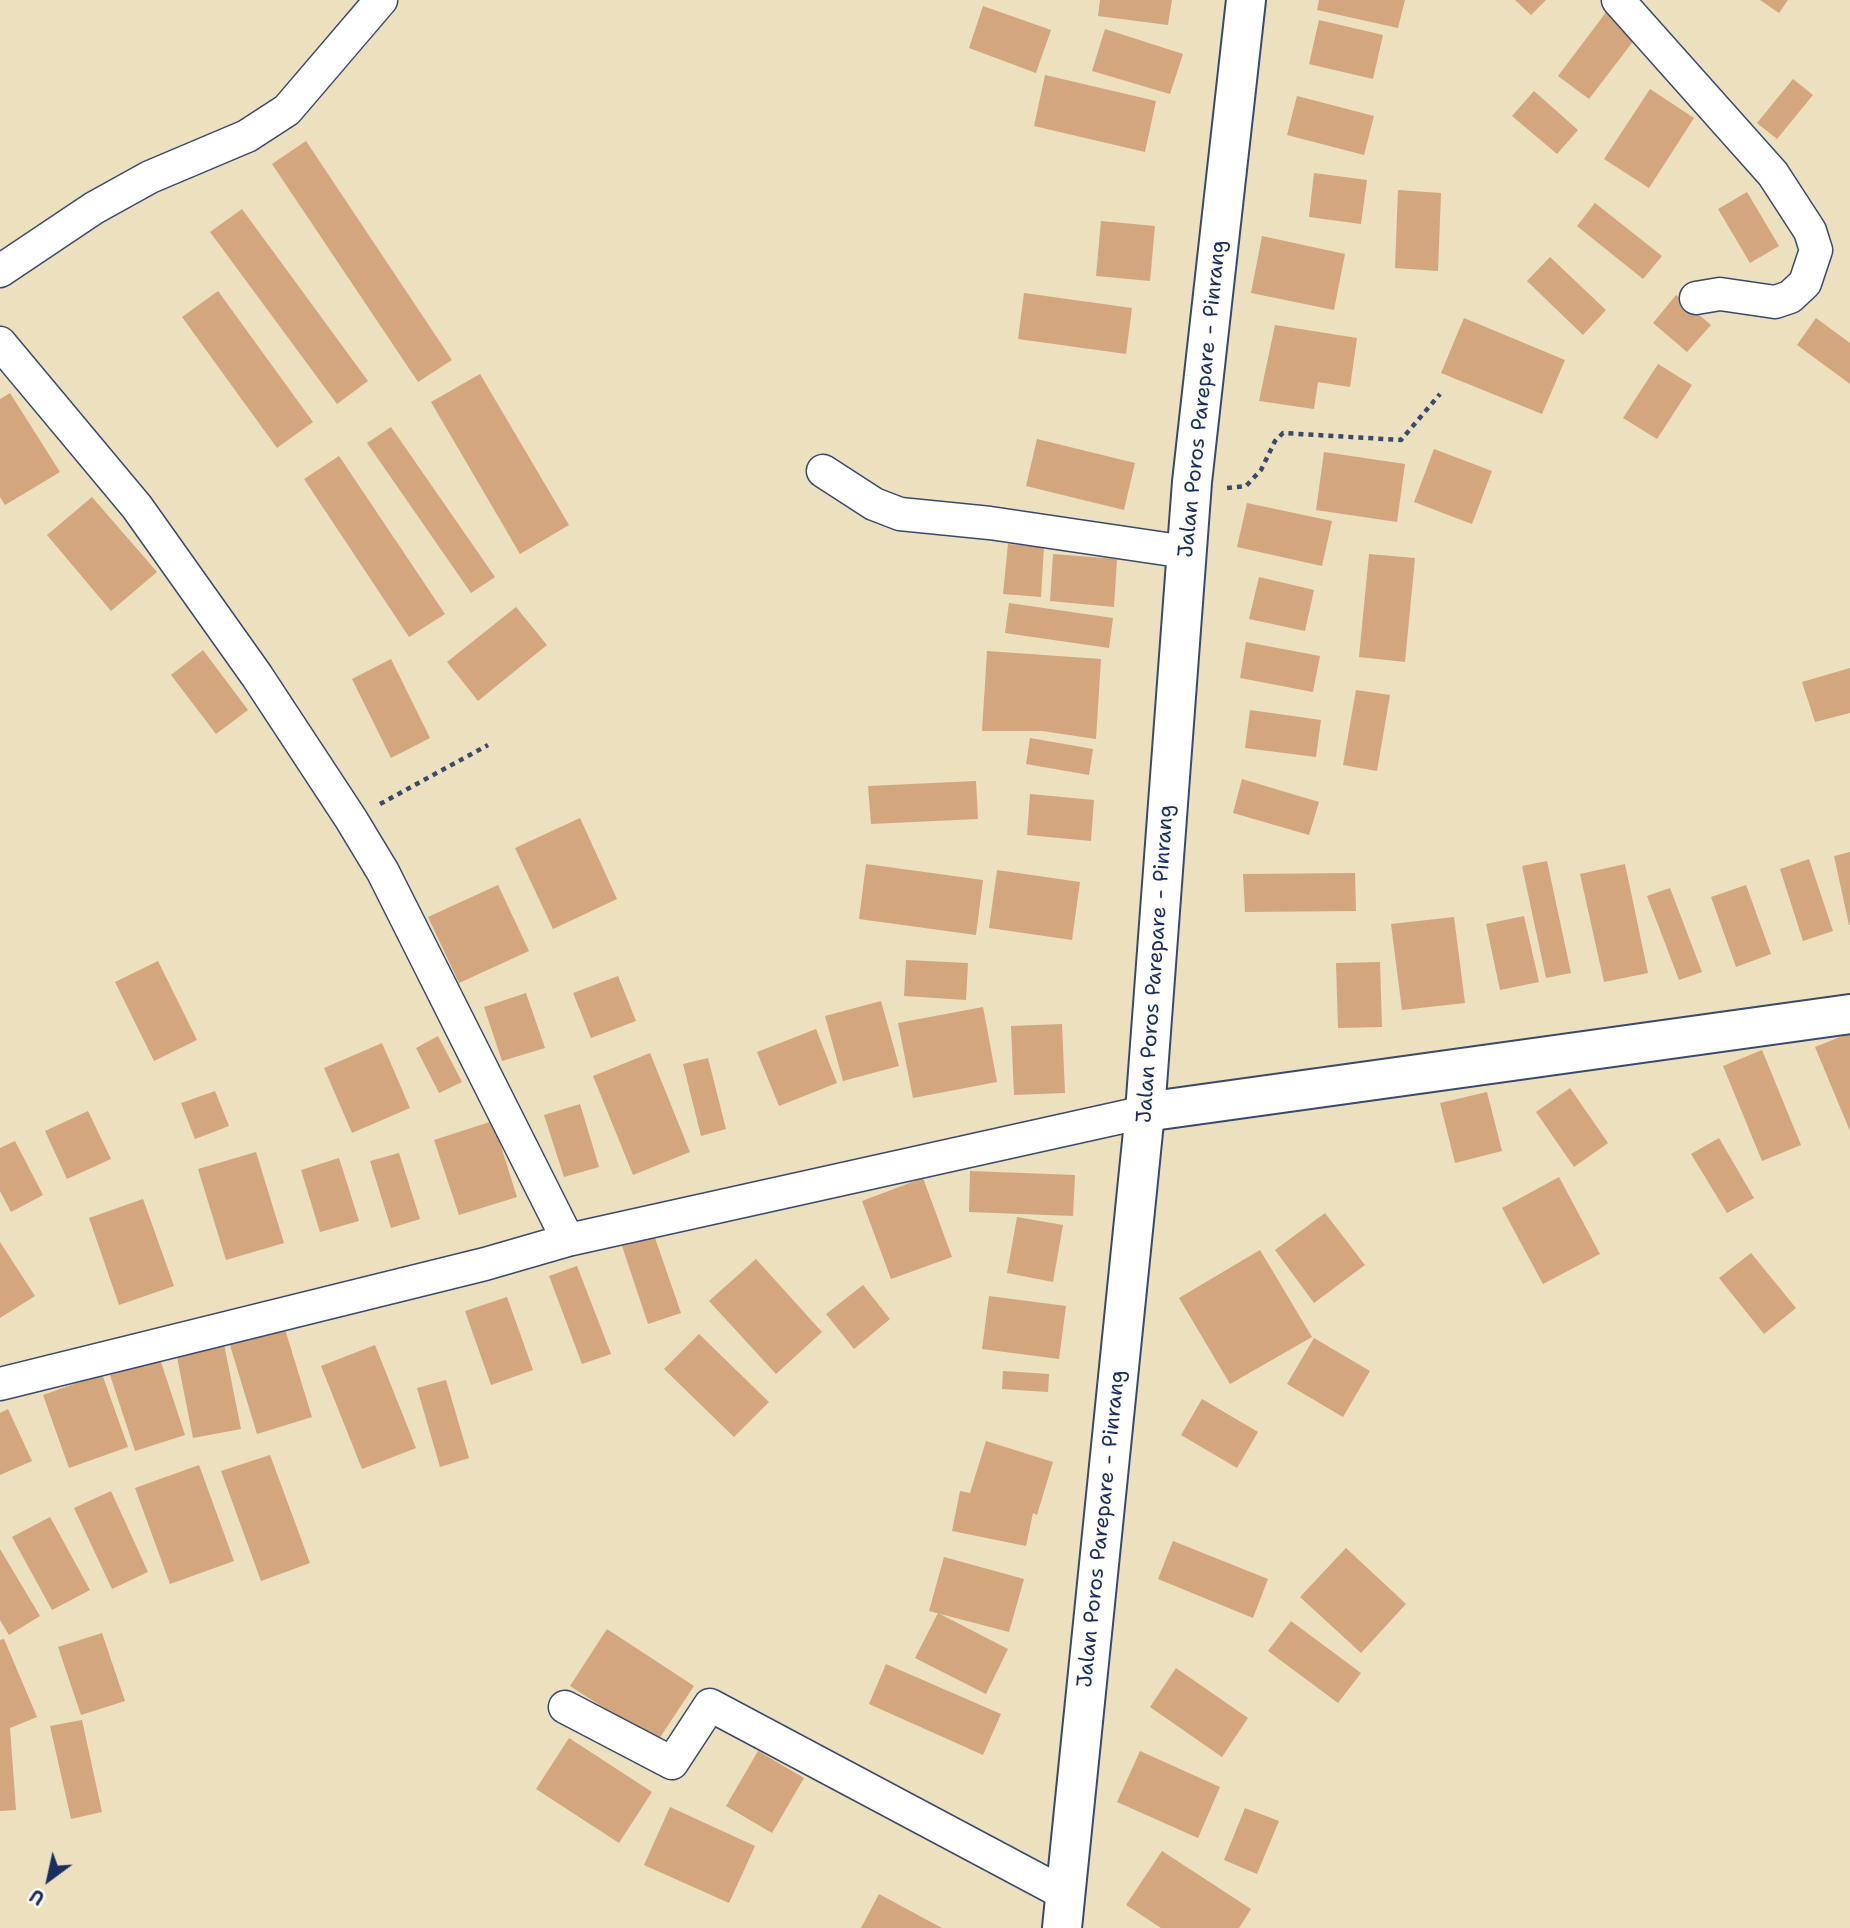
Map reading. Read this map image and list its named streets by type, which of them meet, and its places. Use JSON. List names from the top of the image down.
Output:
{
  "streets": {
    "main road": ["Jalan Poros Parepare - Pinrang"]
  },
  "north": "bottom left"
}
